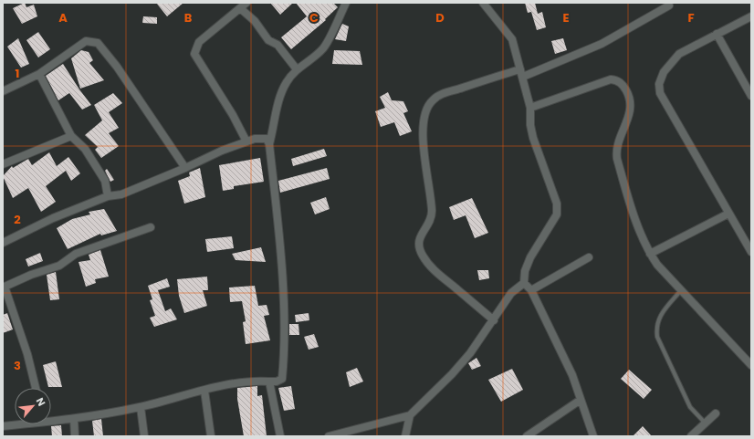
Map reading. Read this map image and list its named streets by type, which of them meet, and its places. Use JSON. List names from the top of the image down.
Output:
{
  "north": "top right",
  "grid": {
    "columns": [
      "A",
      "B",
      "C",
      "D",
      "E",
      "F"
    ],
    "rows": ["1", "2", "3"]
  }
}
